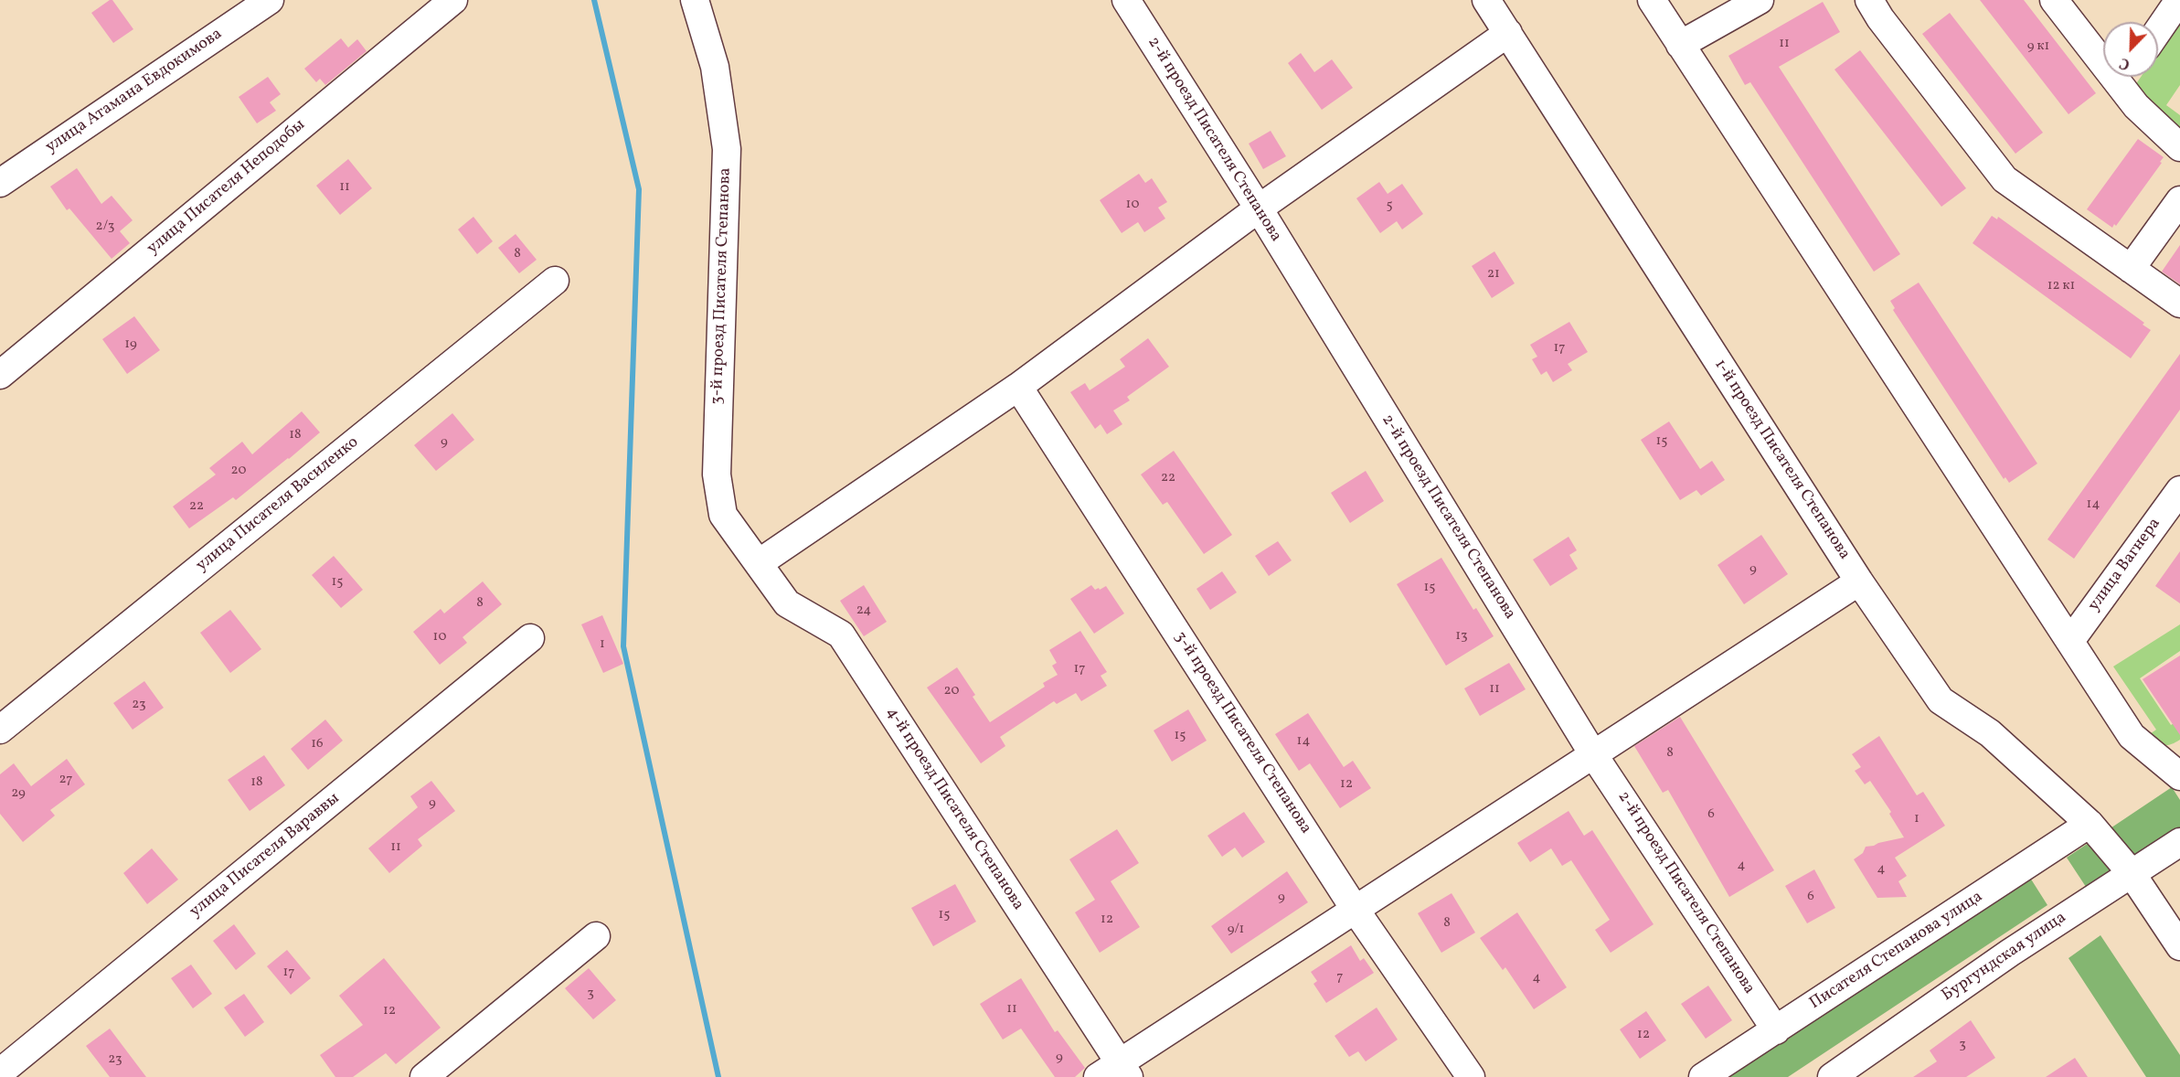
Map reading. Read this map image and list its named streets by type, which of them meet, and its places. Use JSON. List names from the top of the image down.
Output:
{
  "streets": {
    "street": [
      "улица Атамана Евдокимова",
      "2-й проезд Писателя Степанова",
      "улица Писателя Неподобы",
      "3-й проезд Писателя Степанова",
      "1-й проезд Писателя Степанова",
      "улица Писателя Василенко",
      "улица Вагнера",
      "4-й проезд Писателя Степанова",
      "улица Писателя Вараввы",
      "Писателя Степанова улица",
      "Бургундская улица"
    ]
  },
  "crossings": [
    ["2-й проезд Писателя Степанова", "Писателя Степанова улица"],
    ["3-й проезд Писателя Степанова", "4-й проезд Писателя Степанова"],
    ["1-й проезд Писателя Степанова", "Писателя Степанова улица"],
    ["1-й проезд Писателя Степанова", "Бургундская улица"]
  ],
  "house_numbers": [
    "11",
    "9 к1",
    "11",
    "10",
    "5",
    "2/3",
    "8",
    "21",
    "12 к1",
    "19",
    "17",
    "18",
    "15",
    "9",
    "20",
    "22",
    "14",
    "22",
    "9",
    "15",
    "15",
    "8",
    "24",
    "13",
    "10",
    "1",
    "17",
    "11",
    "20",
    "23",
    "15",
    "14",
    "16",
    "8",
    "27",
    "18",
    "12",
    "29",
    "9",
    "6",
    "1",
    "11",
    "4",
    "4",
    "6",
    "9",
    "15",
    "12",
    "8",
    "9/1",
    "17",
    "7",
    "4",
    "3",
    "11",
    "12",
    "12",
    "3",
    "9",
    "23"
  ],
  "north": "bottom left"
}
